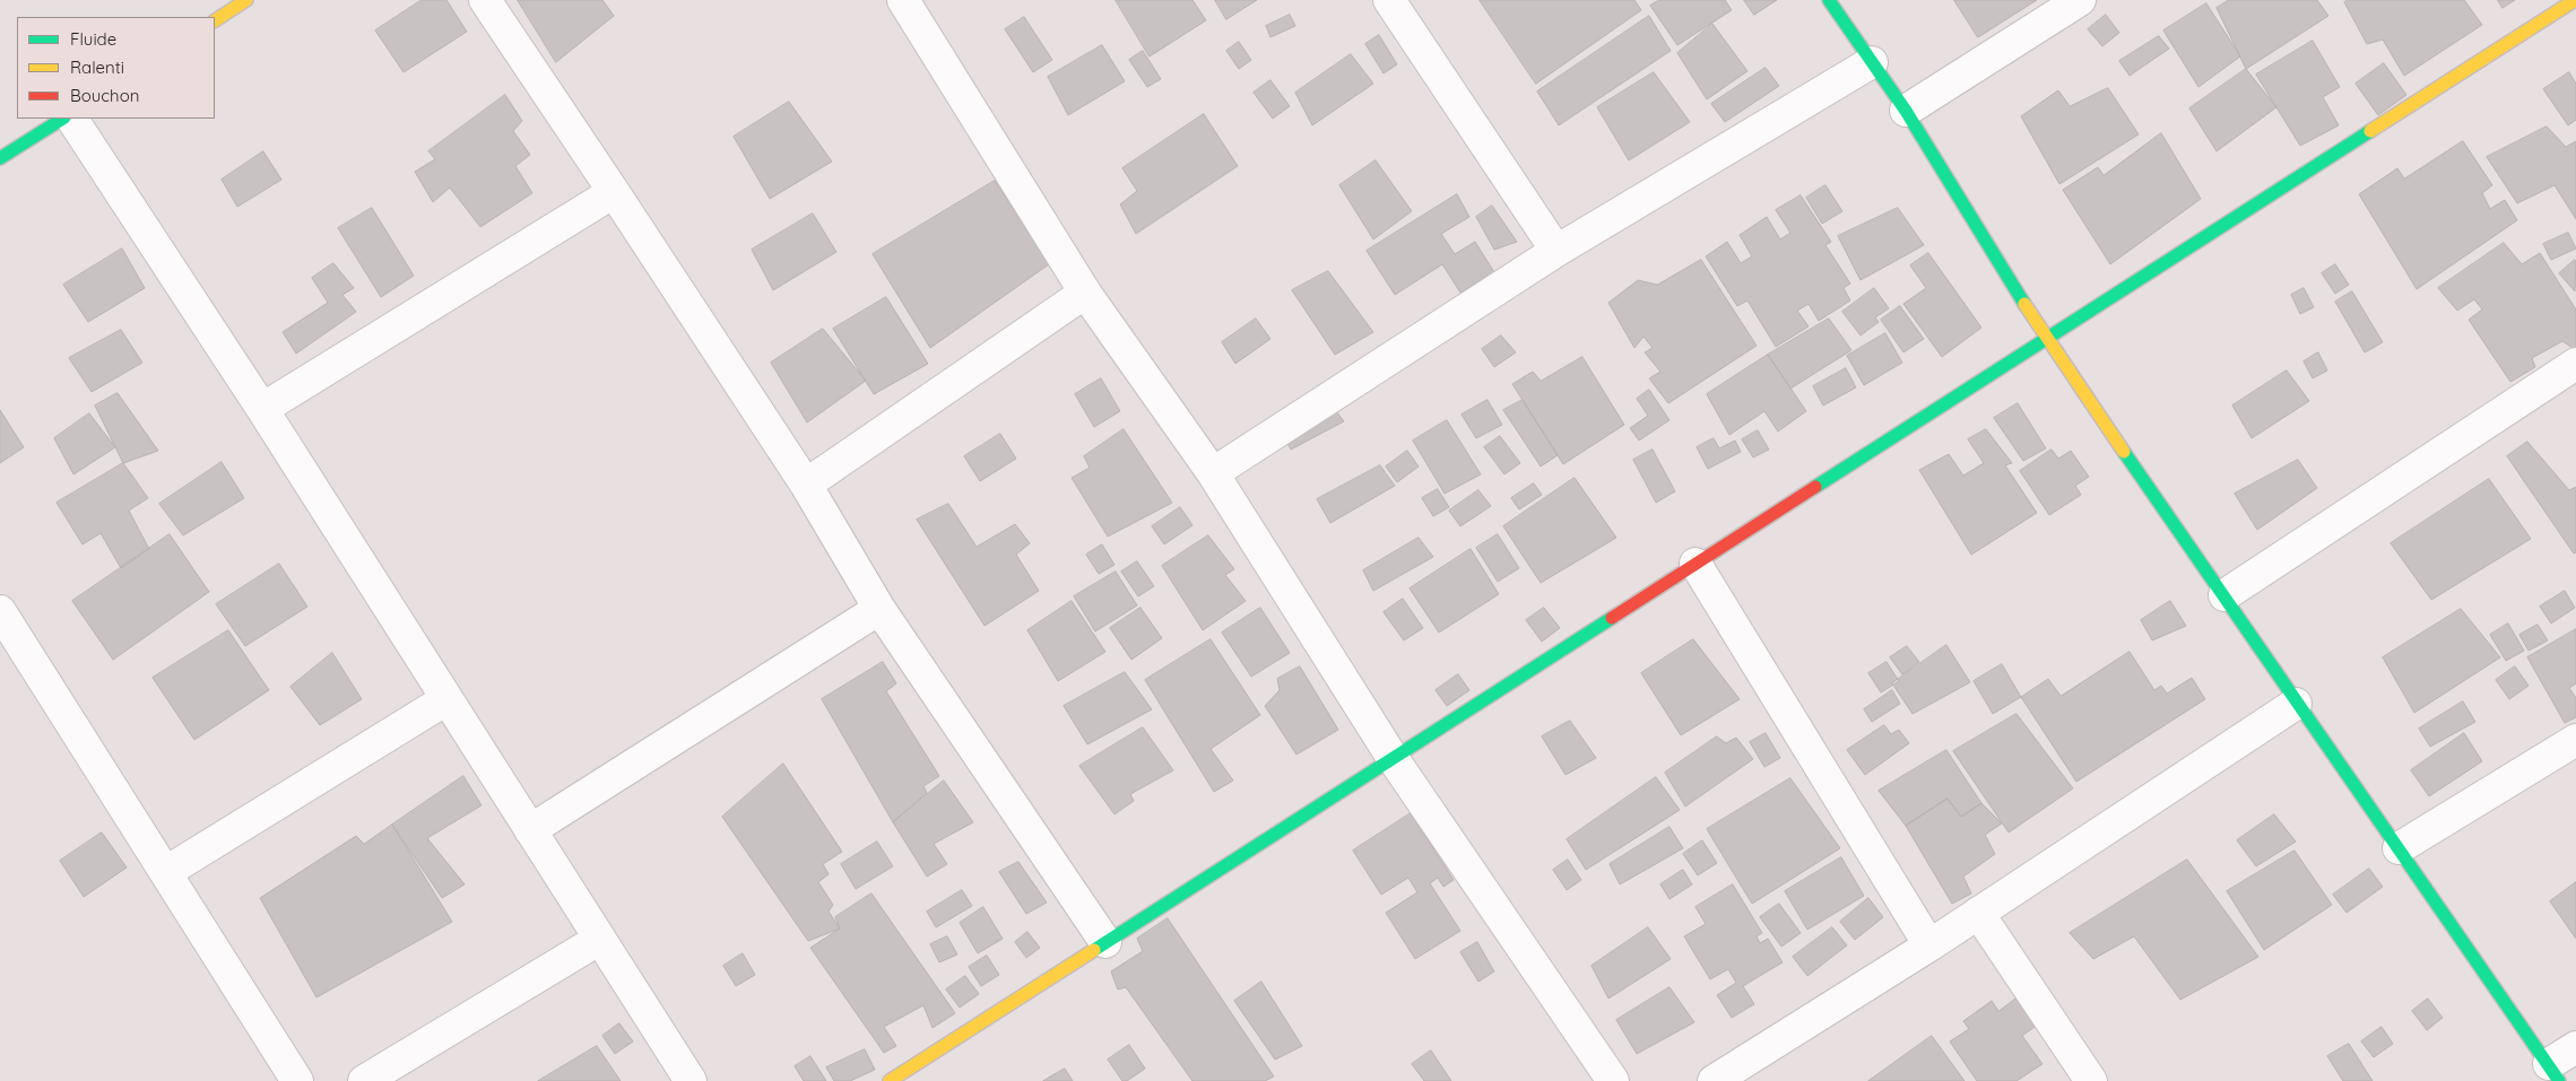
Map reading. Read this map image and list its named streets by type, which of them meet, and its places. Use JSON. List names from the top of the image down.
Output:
{
  "legend": ["Fluide", "Ralenti", "Bouchon"]
}
